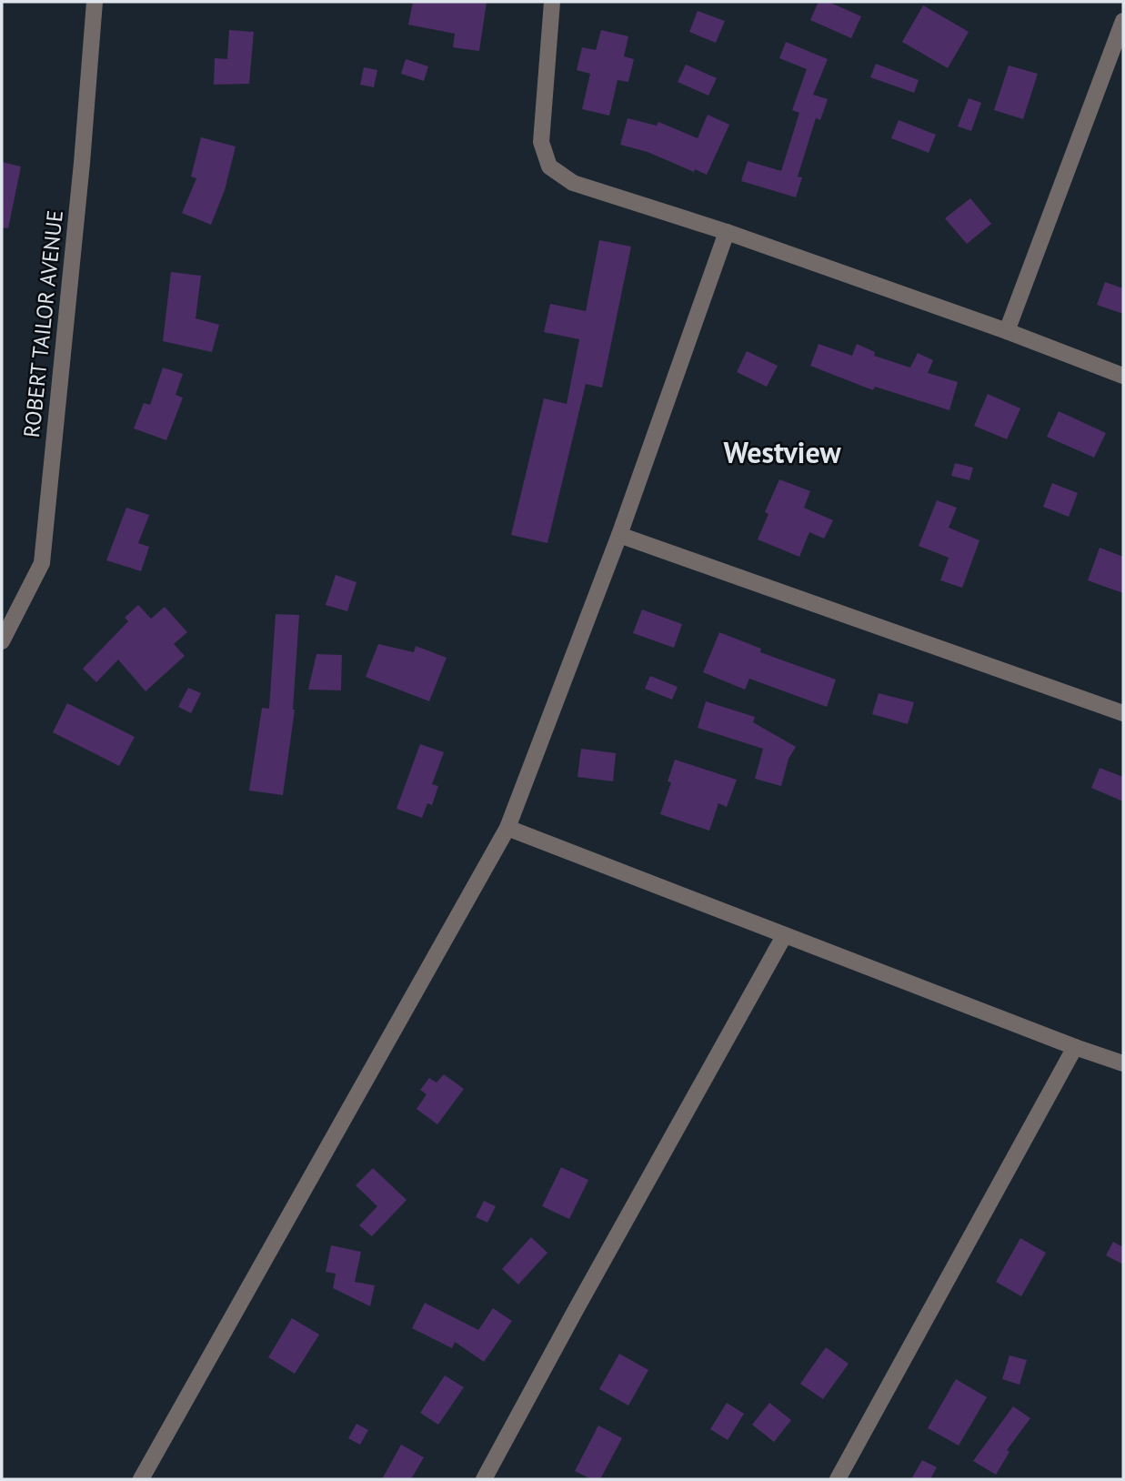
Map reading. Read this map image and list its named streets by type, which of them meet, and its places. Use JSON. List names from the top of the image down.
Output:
{
  "streets": {
    "street": ["ROBERT TAILOR AVENUE"]
  },
  "districts": ["Westview"]
}
